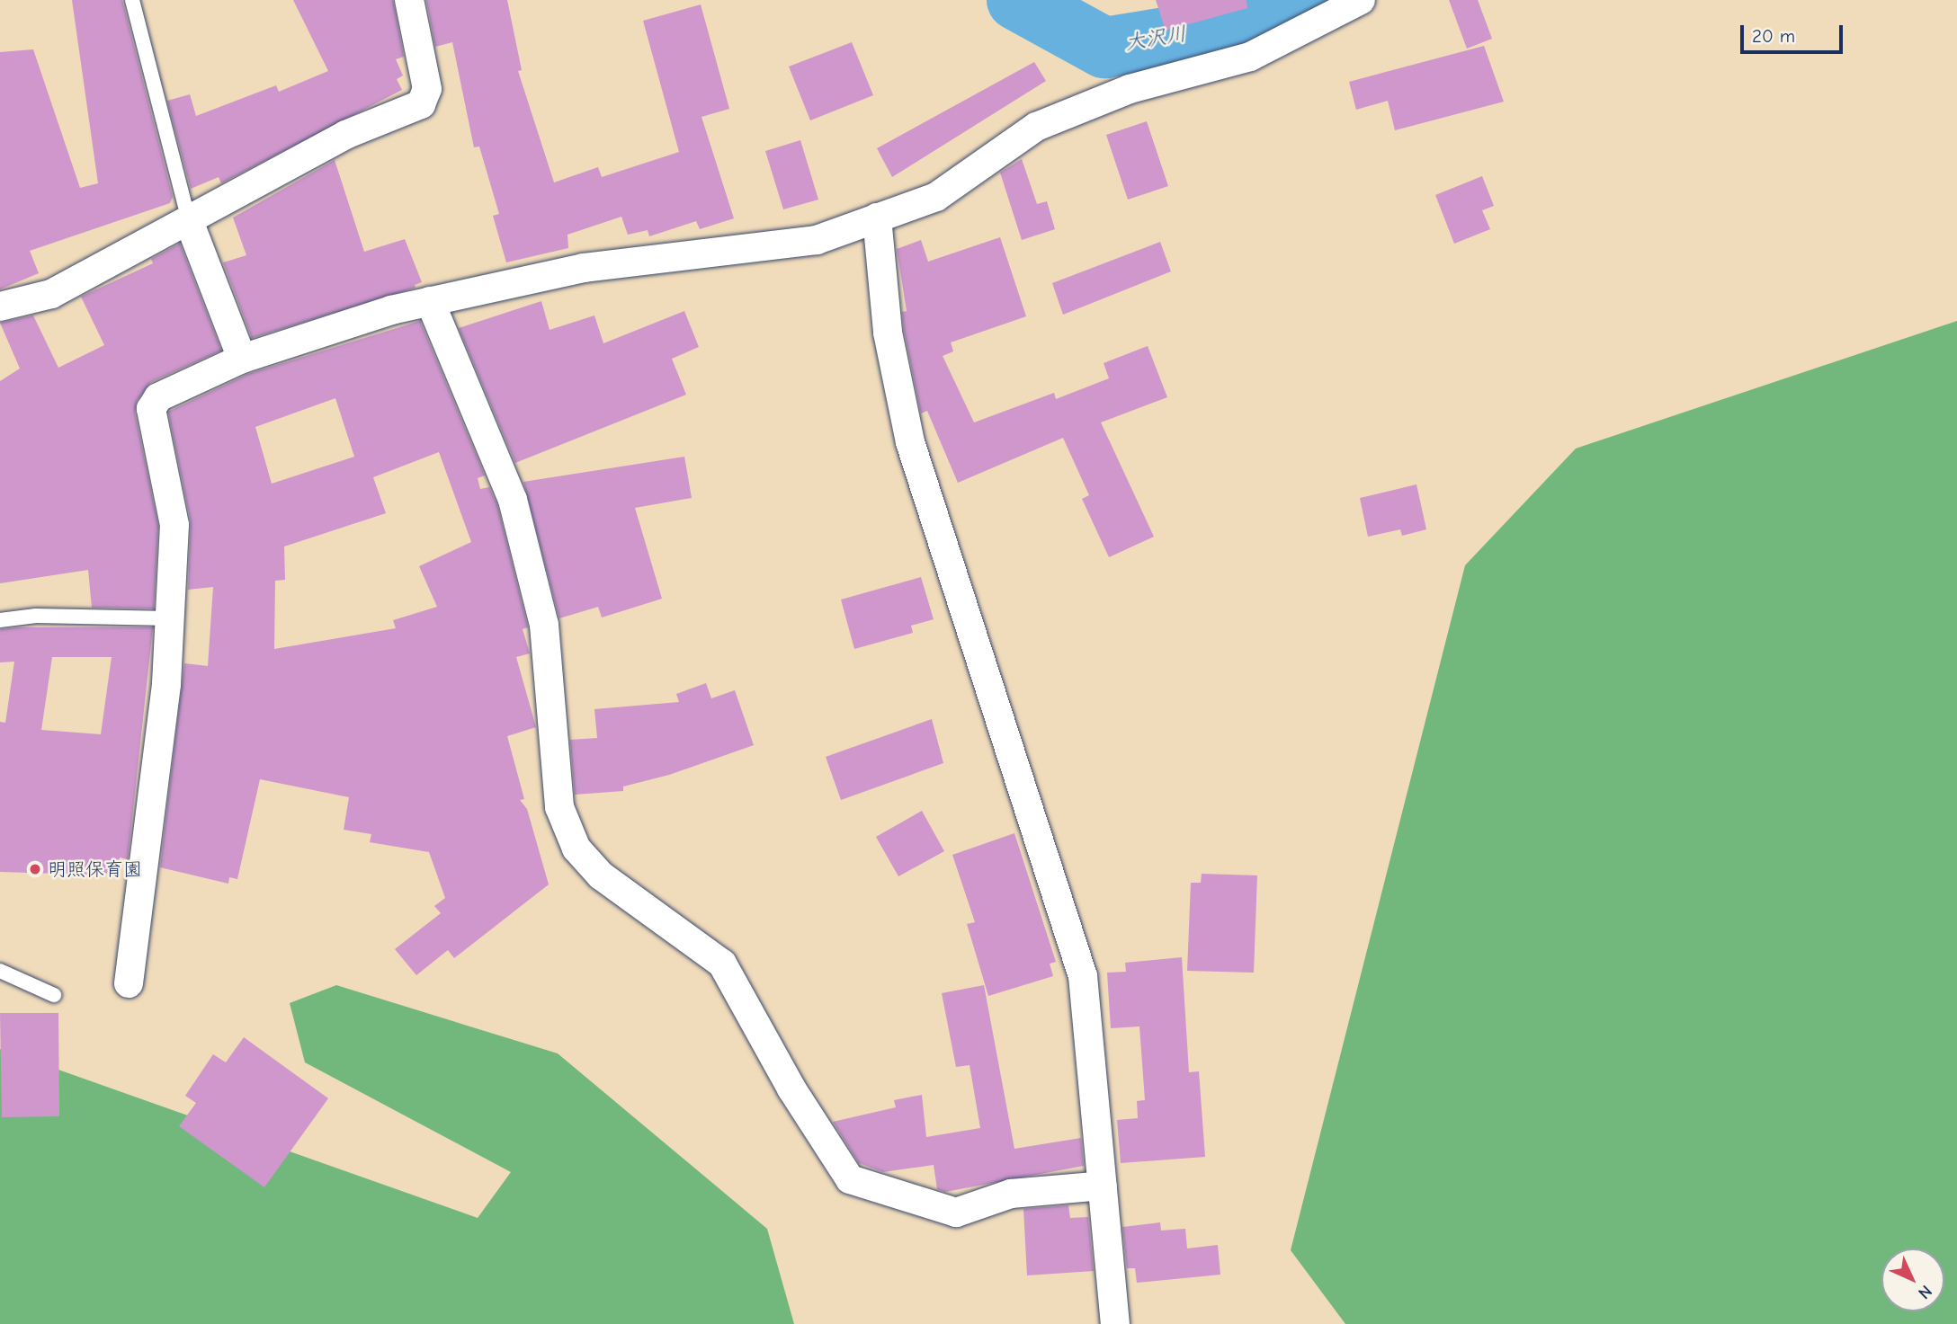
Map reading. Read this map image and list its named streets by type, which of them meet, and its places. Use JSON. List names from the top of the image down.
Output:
{
  "water": ["大沢川"],
  "places": ["明照保育園"],
  "scale_bar": "20 m",
  "north": "bottom right"
}
